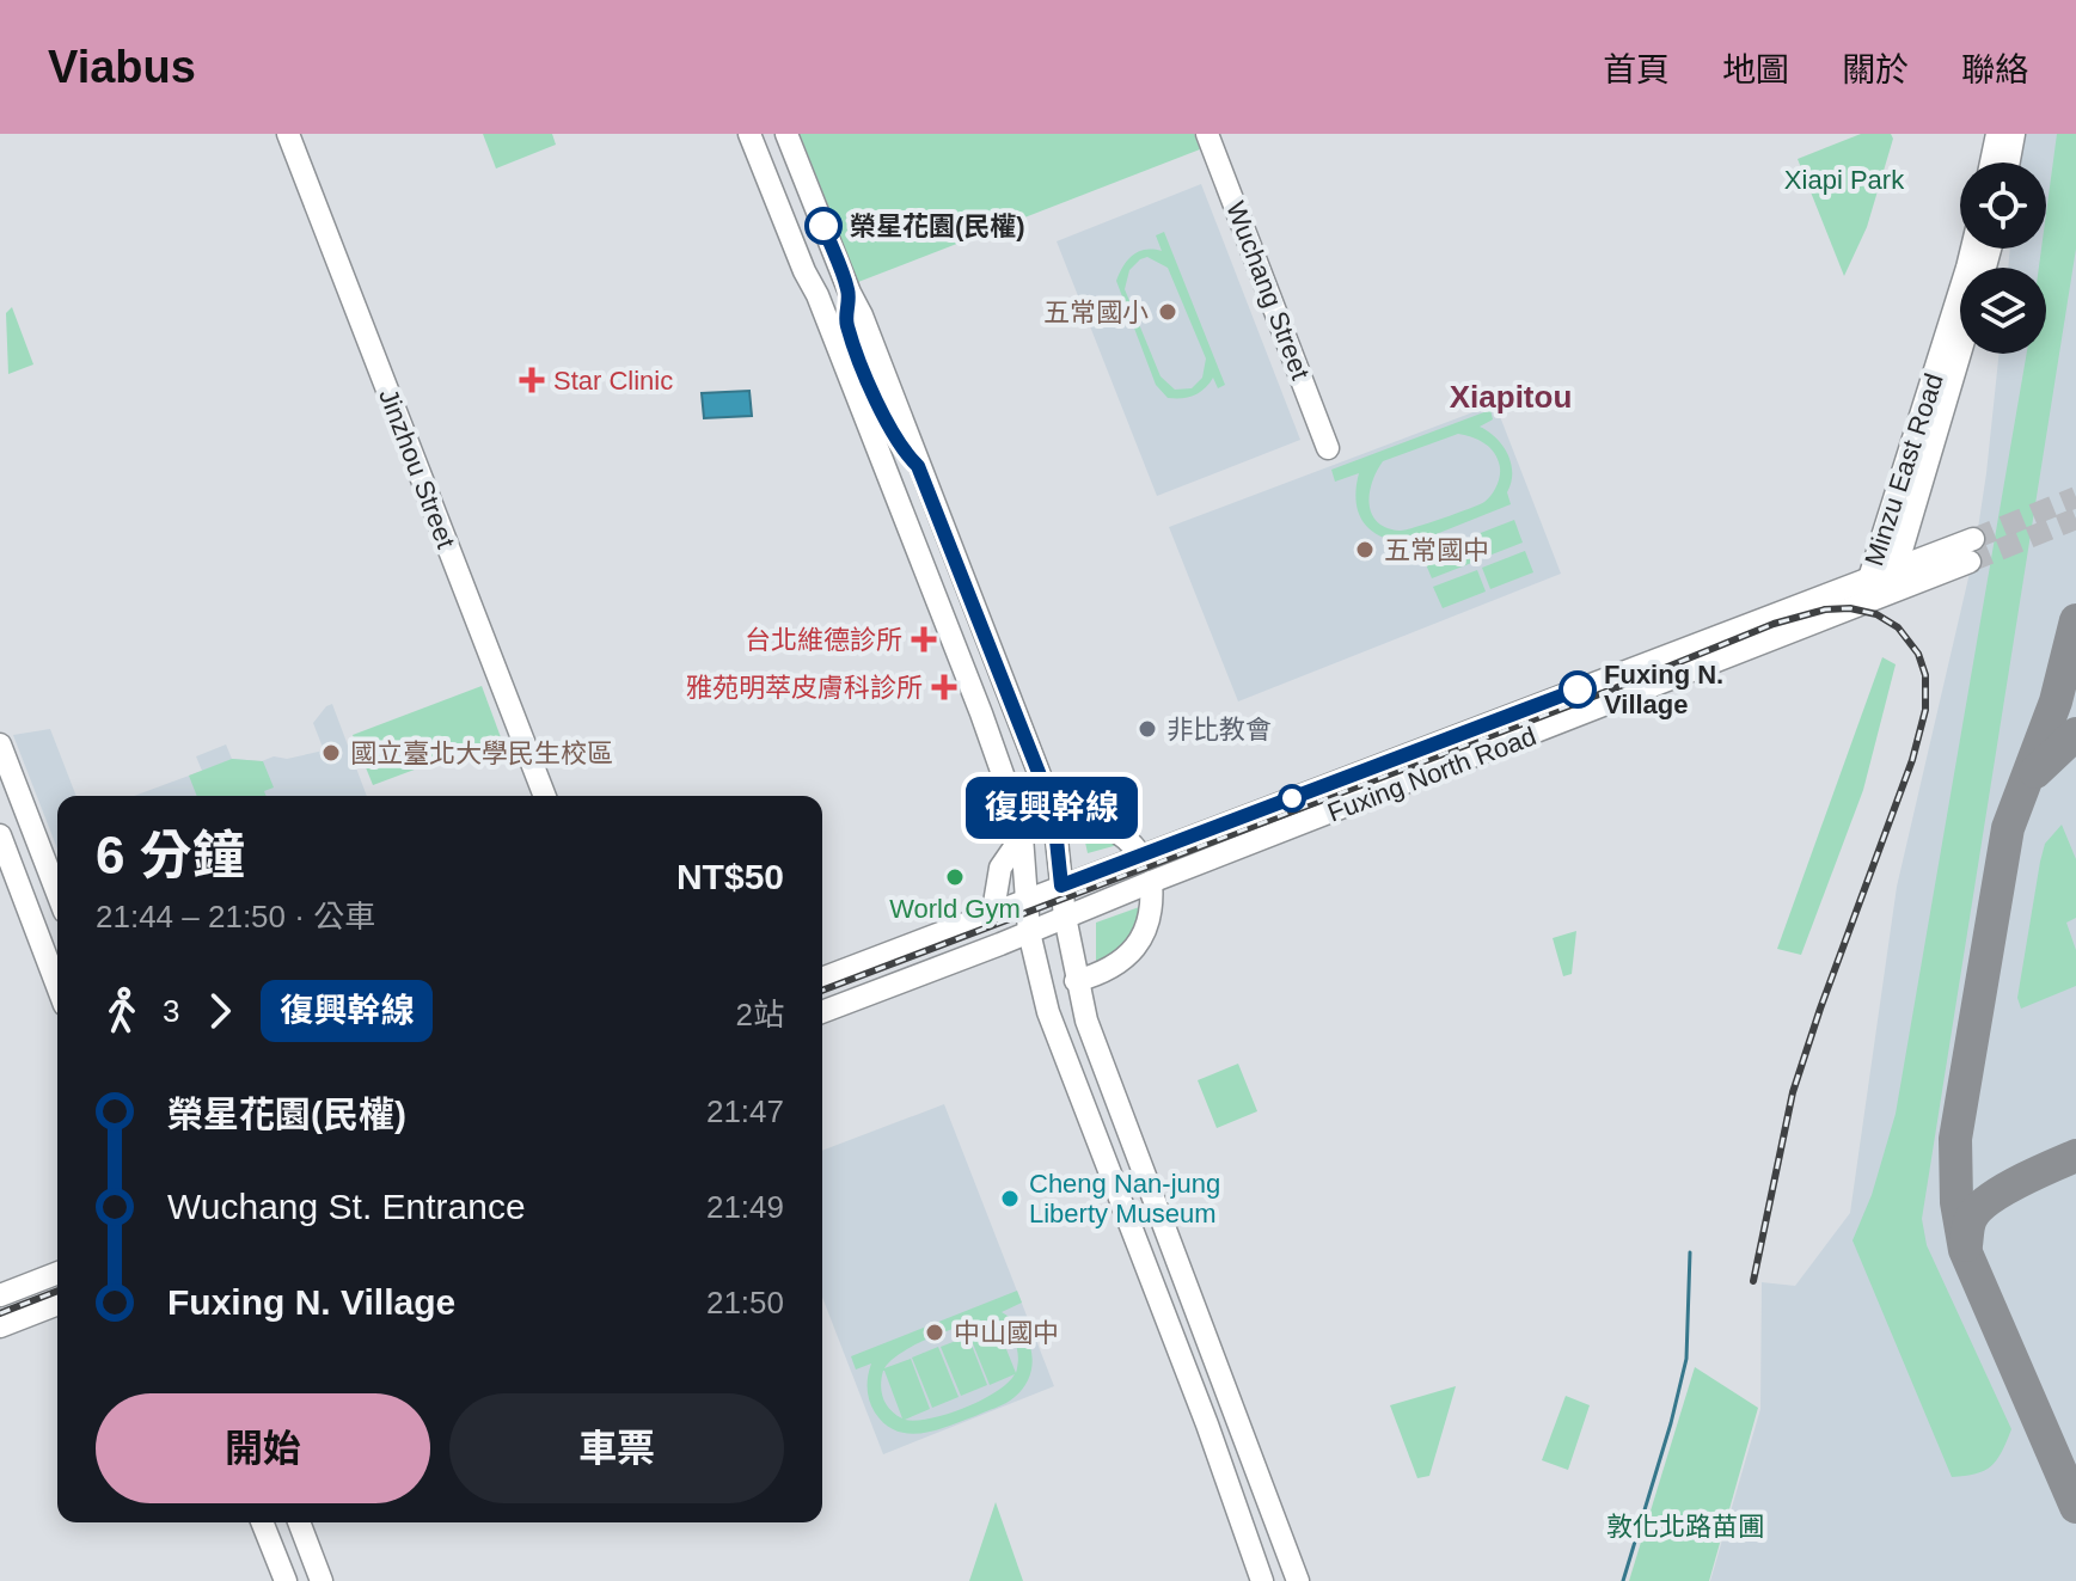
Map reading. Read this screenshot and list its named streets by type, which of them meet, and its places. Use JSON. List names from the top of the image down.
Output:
{
  "streets": {
    "main road": [
      "Wuchang Street",
      "Jinzhou Street",
      "Minzu East Road",
      "Fuxing North Road"
    ]
  },
  "crossings": [
    ["Minzu East Road", "Fuxing North Road"]
  ],
  "districts": ["Xiapitou"],
  "parks": ["Xiapi Park", "敦化北路苗圃"],
  "places": {
    "other": [
      "榮星花園(民權)",
      "五常國小",
      "五常國中",
      "Fuxing N. Village",
      "非比教會",
      "國立臺北大學民生校區",
      "World Gym",
      "Cheng Nan-jung Liberty Museum",
      "中山國中"
    ],
    "health": ["Star Clinic", "台北維德診所", "雅苑明萃皮膚科診所"]
  },
  "lines": ["bus line 復興幹線"],
  "page": {
    "header": "Viabus",
    "nav": [
      "首頁",
      "地圖",
      "關於",
      "聯絡"
    ],
    "on_map": "復興幹線",
    "heading": ["6 分鐘", "21:44 – 21:50 · 公車", "NT$50"],
    "legs": ["3", "復興幹線", "2站"],
    "list": [
      {
        "name": "榮星花園(民權)",
        "value": "21:47"
      },
      {
        "name": "Wuchang St. Entrance",
        "value": "21:49"
      },
      {
        "name": "Fuxing N. Village",
        "value": "21:50"
      }
    ],
    "buttons": ["開始", "車票"]
  }
}
